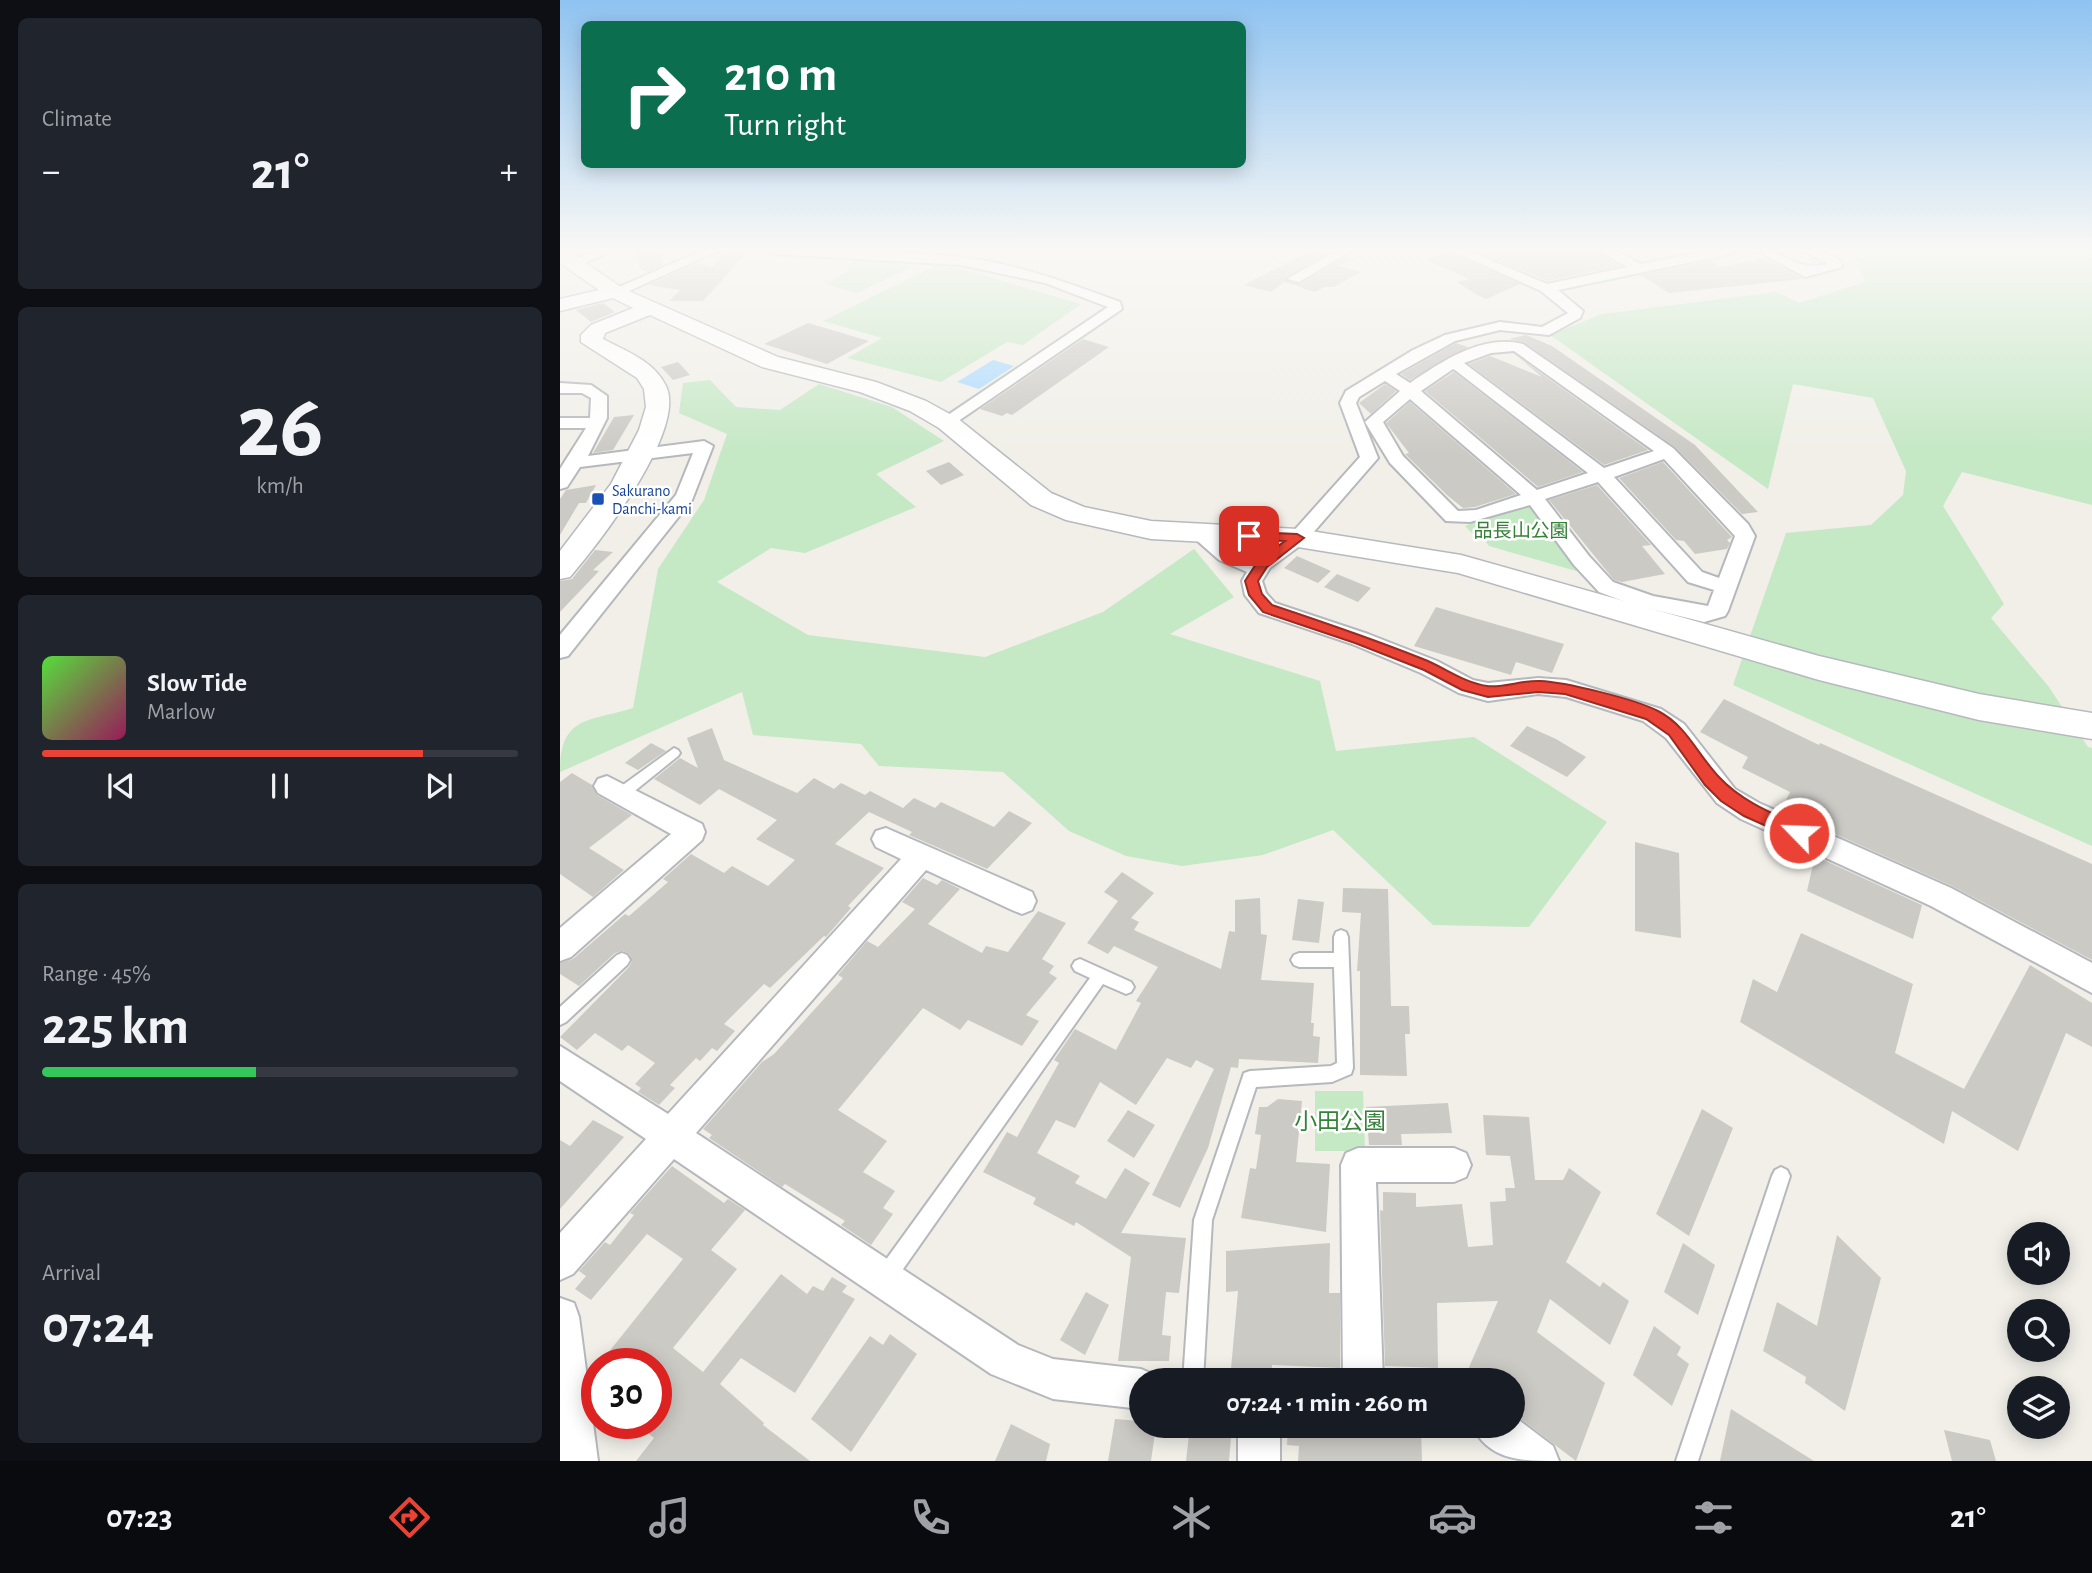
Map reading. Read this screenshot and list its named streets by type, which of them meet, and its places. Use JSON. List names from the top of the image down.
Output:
{
  "parks": ["品長山公園", "小田公園"],
  "places": {
    "transit": ["Sakurano Danchi-kami"]
  },
  "page": {
    "tile": [
      "Climate",
      ["26", "km/h"],
      ["Range · 45%", "225 km"],
      ["Arrival", "07:24"]
    ],
    "turn": ["210 m", "Turn right"],
    "heat": ["−", "21°", "+"],
    "song": ["Slow Tide", "Marlow"],
    "limit": "30",
    "trip": "07:24 · 1 min · 260 m",
    "tabs": ["07:23", "21°"]
  }
}
